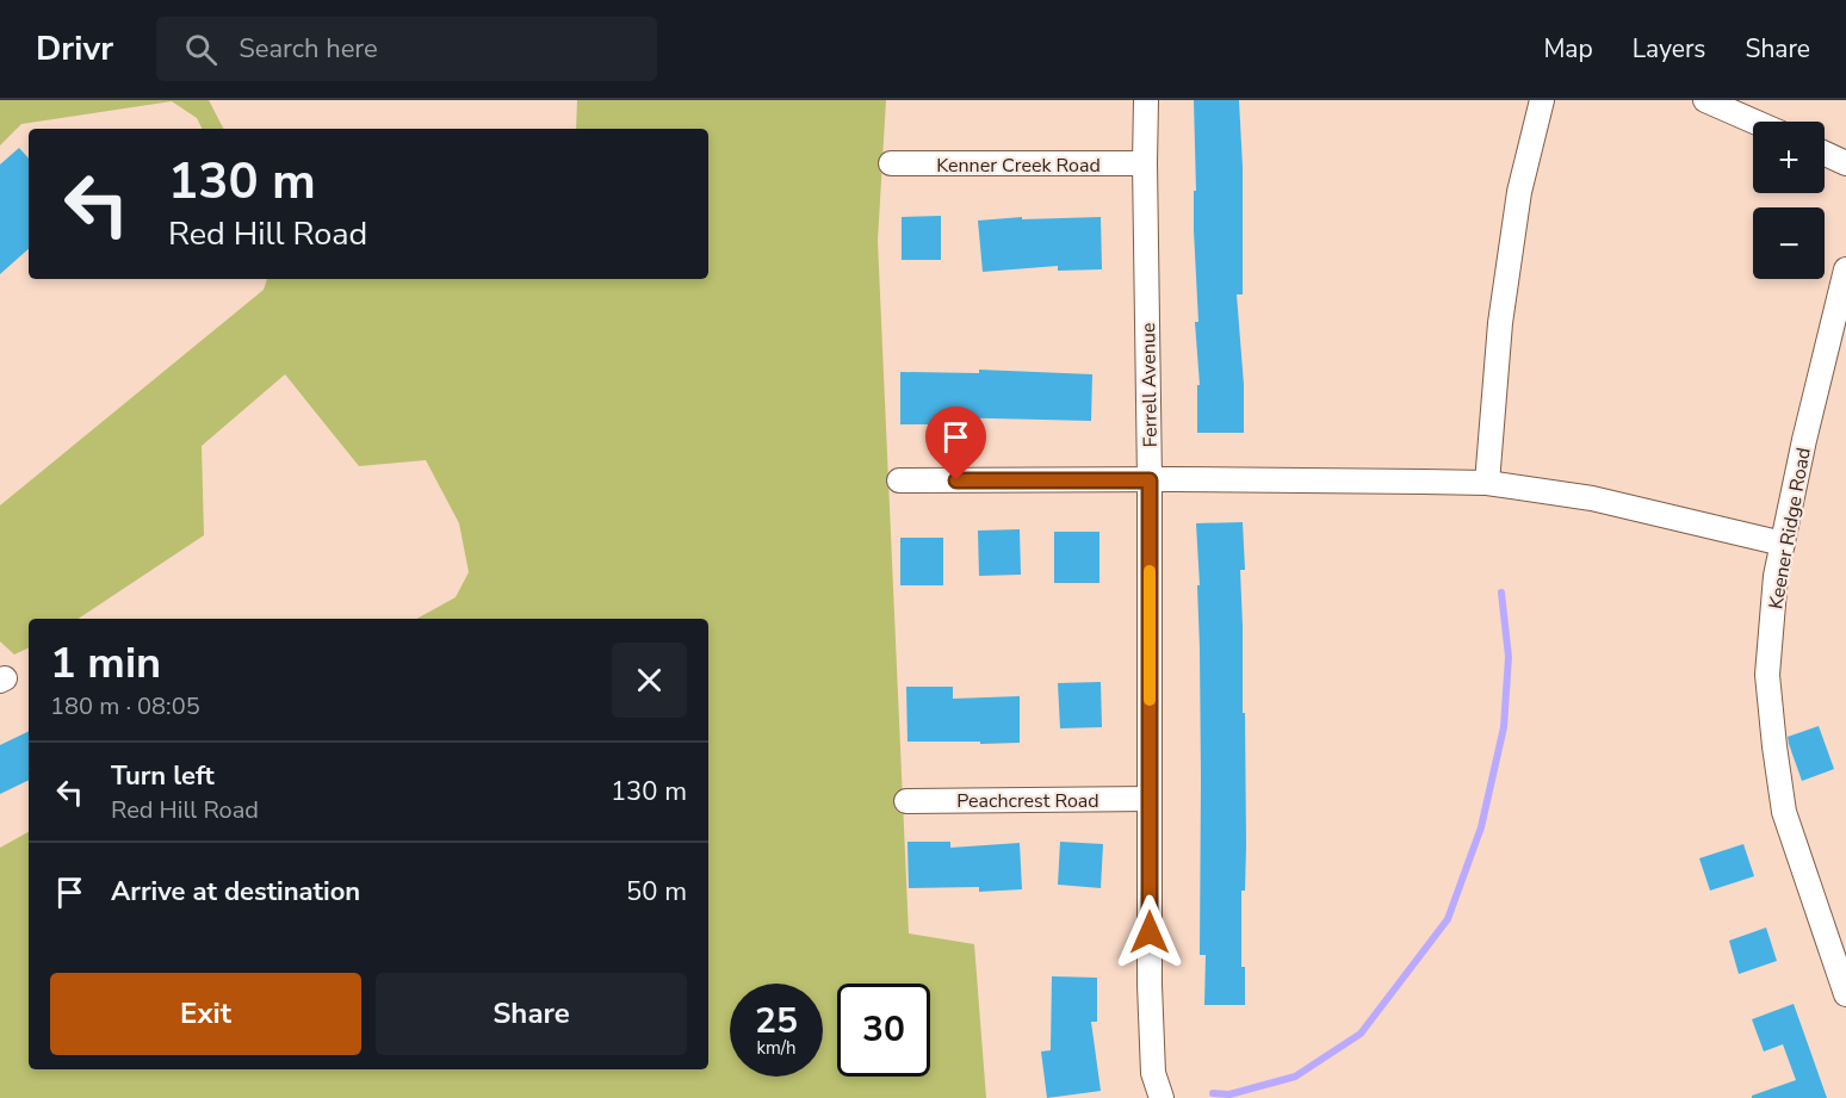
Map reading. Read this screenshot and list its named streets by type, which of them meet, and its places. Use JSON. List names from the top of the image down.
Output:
{
  "streets": {
    "street": [
      "Kenner Creek Road",
      "Ferrell Avenue",
      "Keener Ridge Road",
      "Peachcrest Road"
    ]
  },
  "crossings": [
    ["Kenner Creek Road", "Ferrell Avenue"],
    ["Ferrell Avenue", "Peachcrest Road"]
  ],
  "page": {
    "header": "Drivr",
    "search": "Search here",
    "nav": ["Map", "Layers", "Share"],
    "map_buttons": ["+", "−"],
    "turn": ["130 m", "Red Hill Road"],
    "heading": ["1 min", "180 m · 08:05"],
    "list": [
      {
        "name": "Turn left",
        "note": "Red Hill Road",
        "value": "130 m"
      },
      {
        "name": "Arrive at destination",
        "value": "50 m"
      }
    ],
    "buttons": ["Exit", "Share"],
    "speed": "25 km/h",
    "limit": "30"
  }
}
